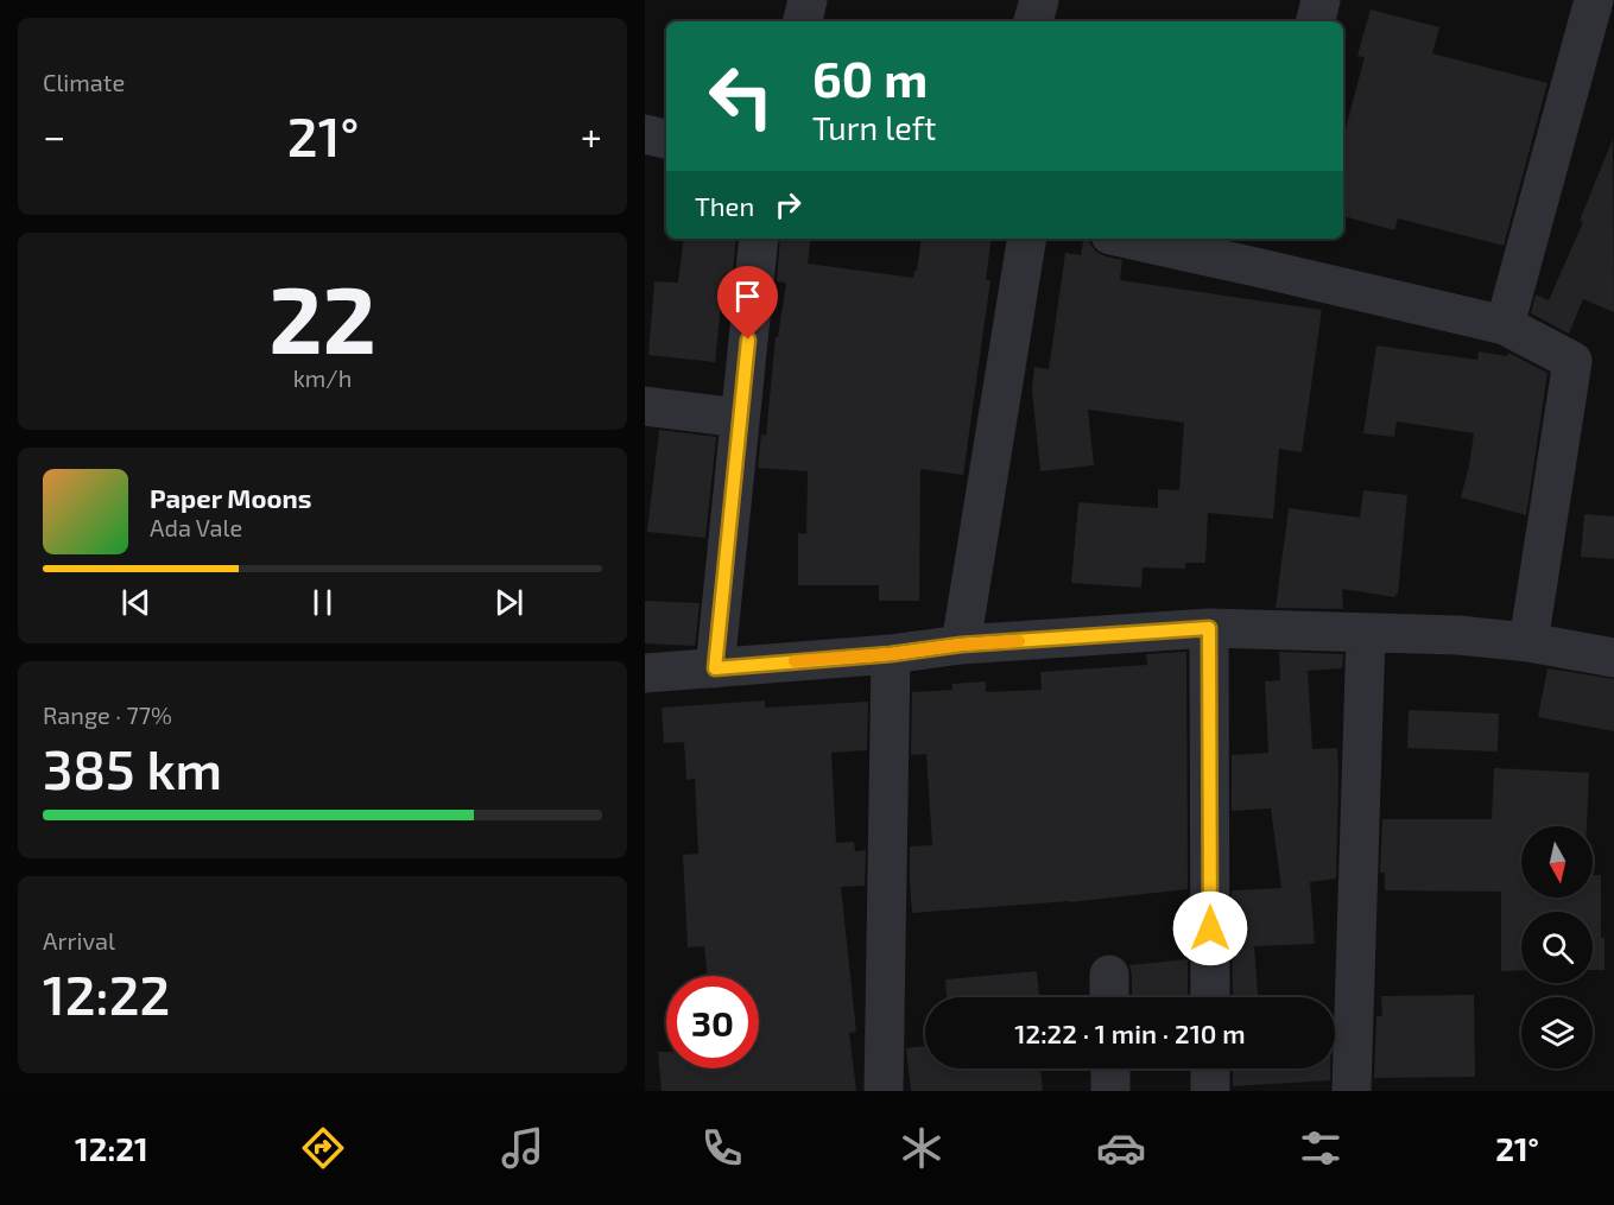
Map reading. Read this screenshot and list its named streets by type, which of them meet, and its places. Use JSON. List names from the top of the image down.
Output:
{
  "north": "bottom",
  "page": {
    "tile": [
      "Climate",
      ["22", "km/h"],
      ["Range · 77%", "385 km"],
      ["Arrival", "12:22"]
    ],
    "turn": ["60 m", "Turn left"],
    "heat": ["−", "21°", "+"],
    "then": "Then",
    "song": ["Paper Moons", "Ada Vale"],
    "limit": "30",
    "trip": "12:22 · 1 min · 210 m",
    "tabs": ["12:21", "21°"]
  }
}
